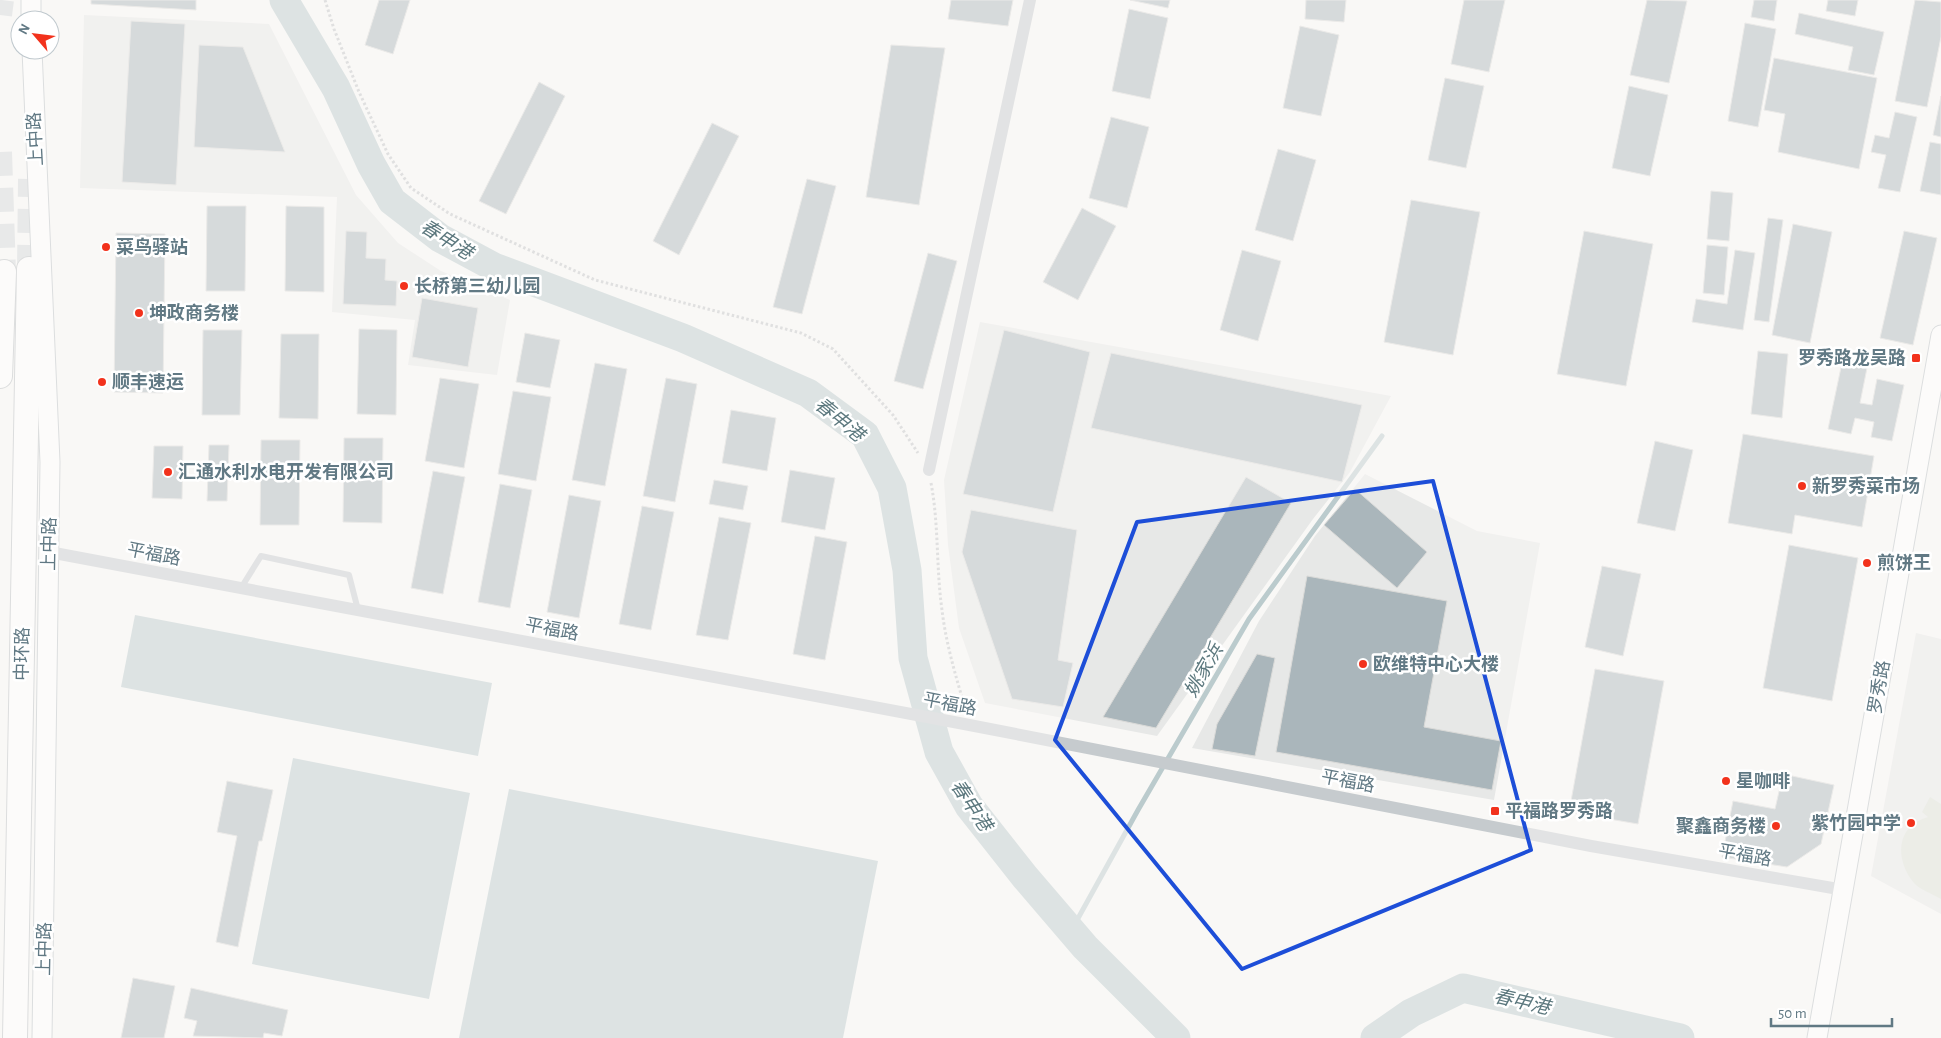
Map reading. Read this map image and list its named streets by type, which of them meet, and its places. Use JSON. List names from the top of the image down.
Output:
{
  "streets": {
    "highway": ["中环路"],
    "main road": ["上中路", "罗秀路"],
    "street": ["平福路"]
  },
  "crossings": [
    ["上中路", "平福路"],
    ["平福路", "罗秀路"]
  ],
  "water": ["春申港", "姚家浜"],
  "places": {
    "other": [
      "菜鸟驿站",
      "长桥第三幼儿园",
      "坤政商务楼",
      "顺丰速运",
      "汇通水利水电开发有限公司",
      "新罗秀菜市场",
      "煎饼王",
      "欧维特中心大楼",
      "星咖啡",
      "紫竹园中学",
      "聚鑫商务楼"
    ],
    "transit": ["罗秀路龙吴路", "平福路罗秀路"]
  },
  "scale_bar": "50 m",
  "north": "top left"
}
